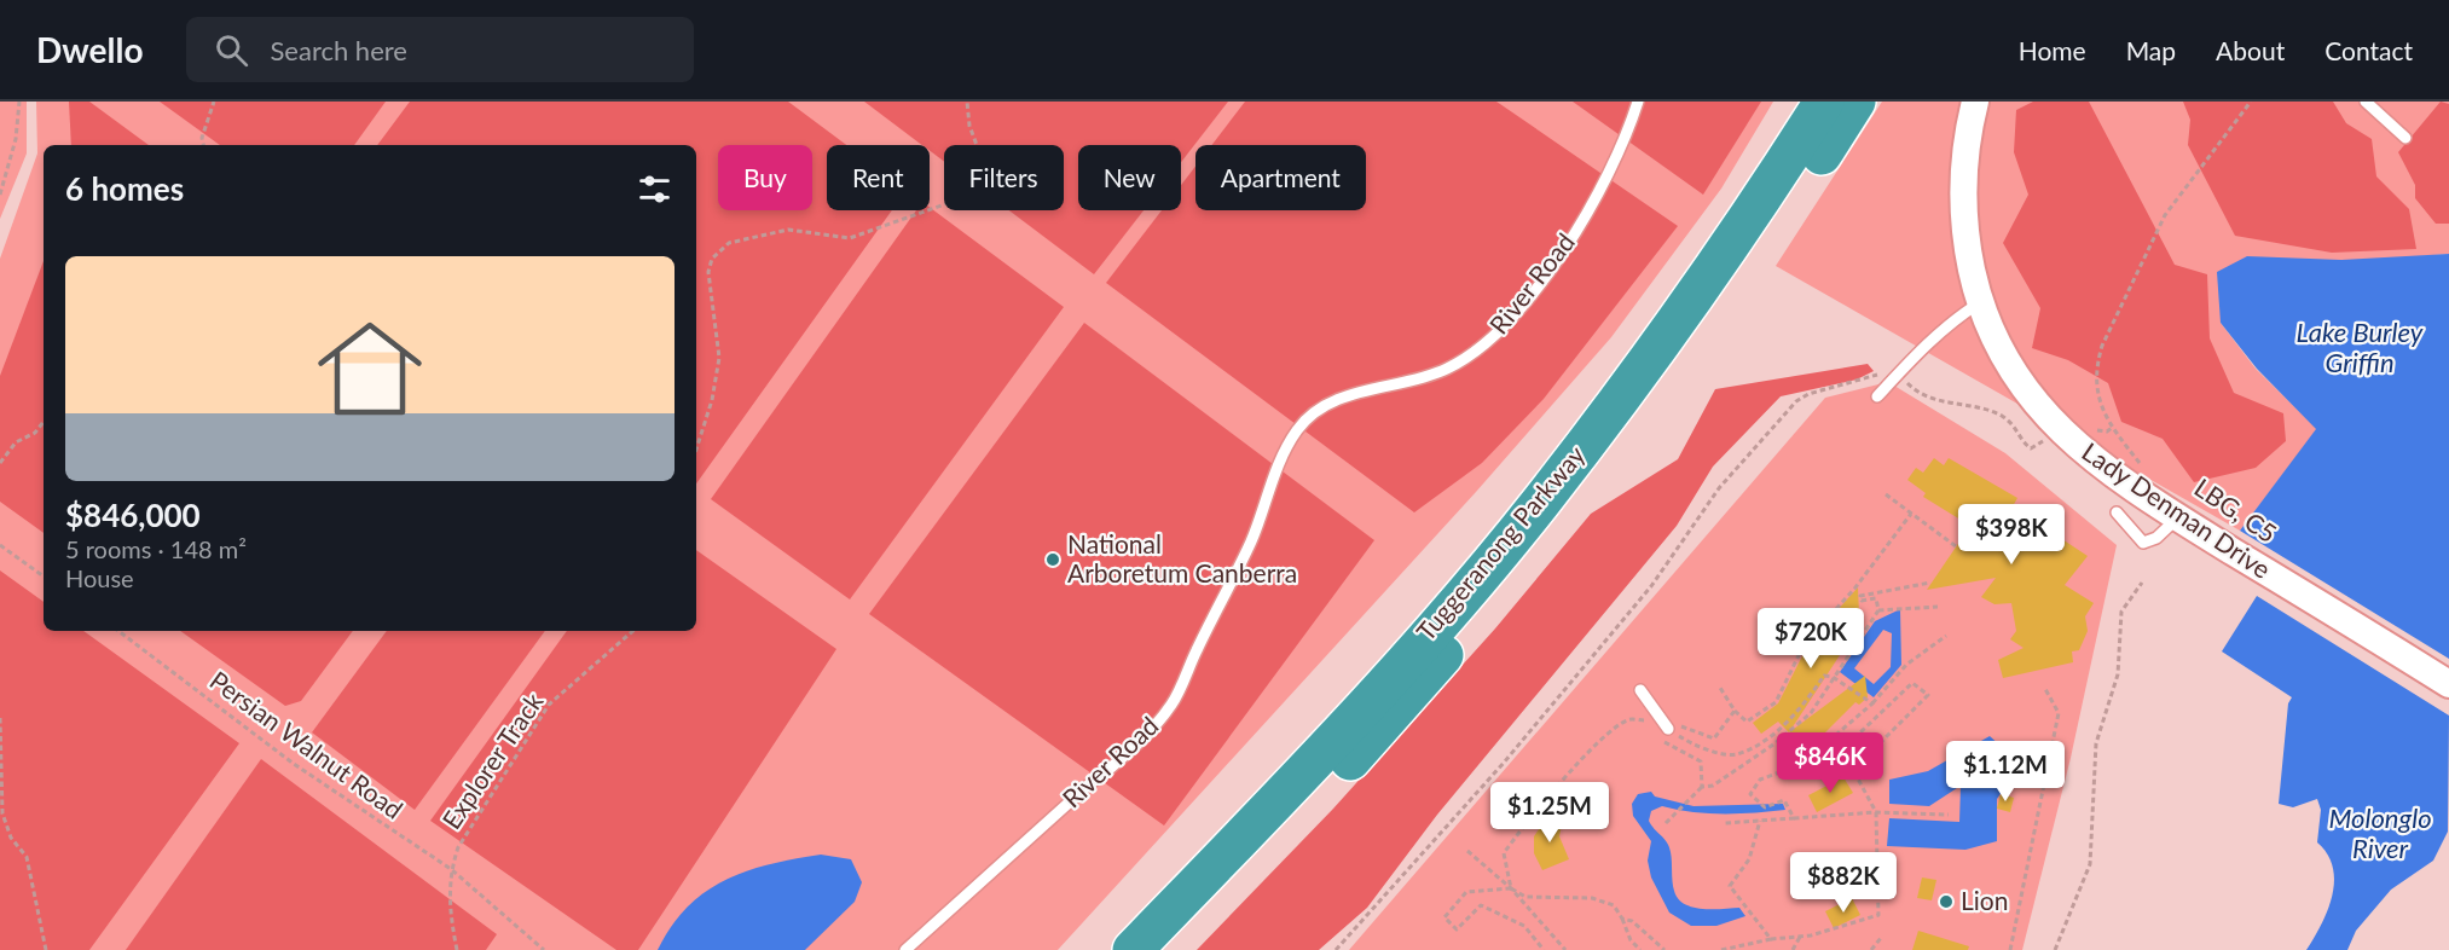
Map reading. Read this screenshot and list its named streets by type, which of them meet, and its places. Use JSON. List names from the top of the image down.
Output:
{
  "streets": {
    "highway": ["Tuggeranong Parkway"],
    "street": ["Lady Denman Drive"],
    "lane": ["River Road"],
    "path": ["Persian Walnut Road", "Explorer Track"]
  },
  "crossings": [
    ["Persian Walnut Road", "Explorer Track"]
  ],
  "water": ["Lake Burley Griffin", "Molonglo River"],
  "places": ["National Arboretum Canberra", "Lion"],
  "page": {
    "header": "Dwello",
    "search": "Search here",
    "nav": [
      "Home",
      "Map",
      "About",
      "Contact"
    ],
    "chip": [
      "Buy",
      "Rent",
      "Filters",
      "New",
      "Apartment"
    ],
    "heading": "6 homes",
    "list": [
      {
        "name": "$846,000",
        "note": "5 rooms · 148 m² · House"
      }
    ],
    "price": [
      "$398K",
      "$720K",
      "$846K",
      "$1.12M",
      "$1.25M",
      "$882K"
    ]
  }
}
